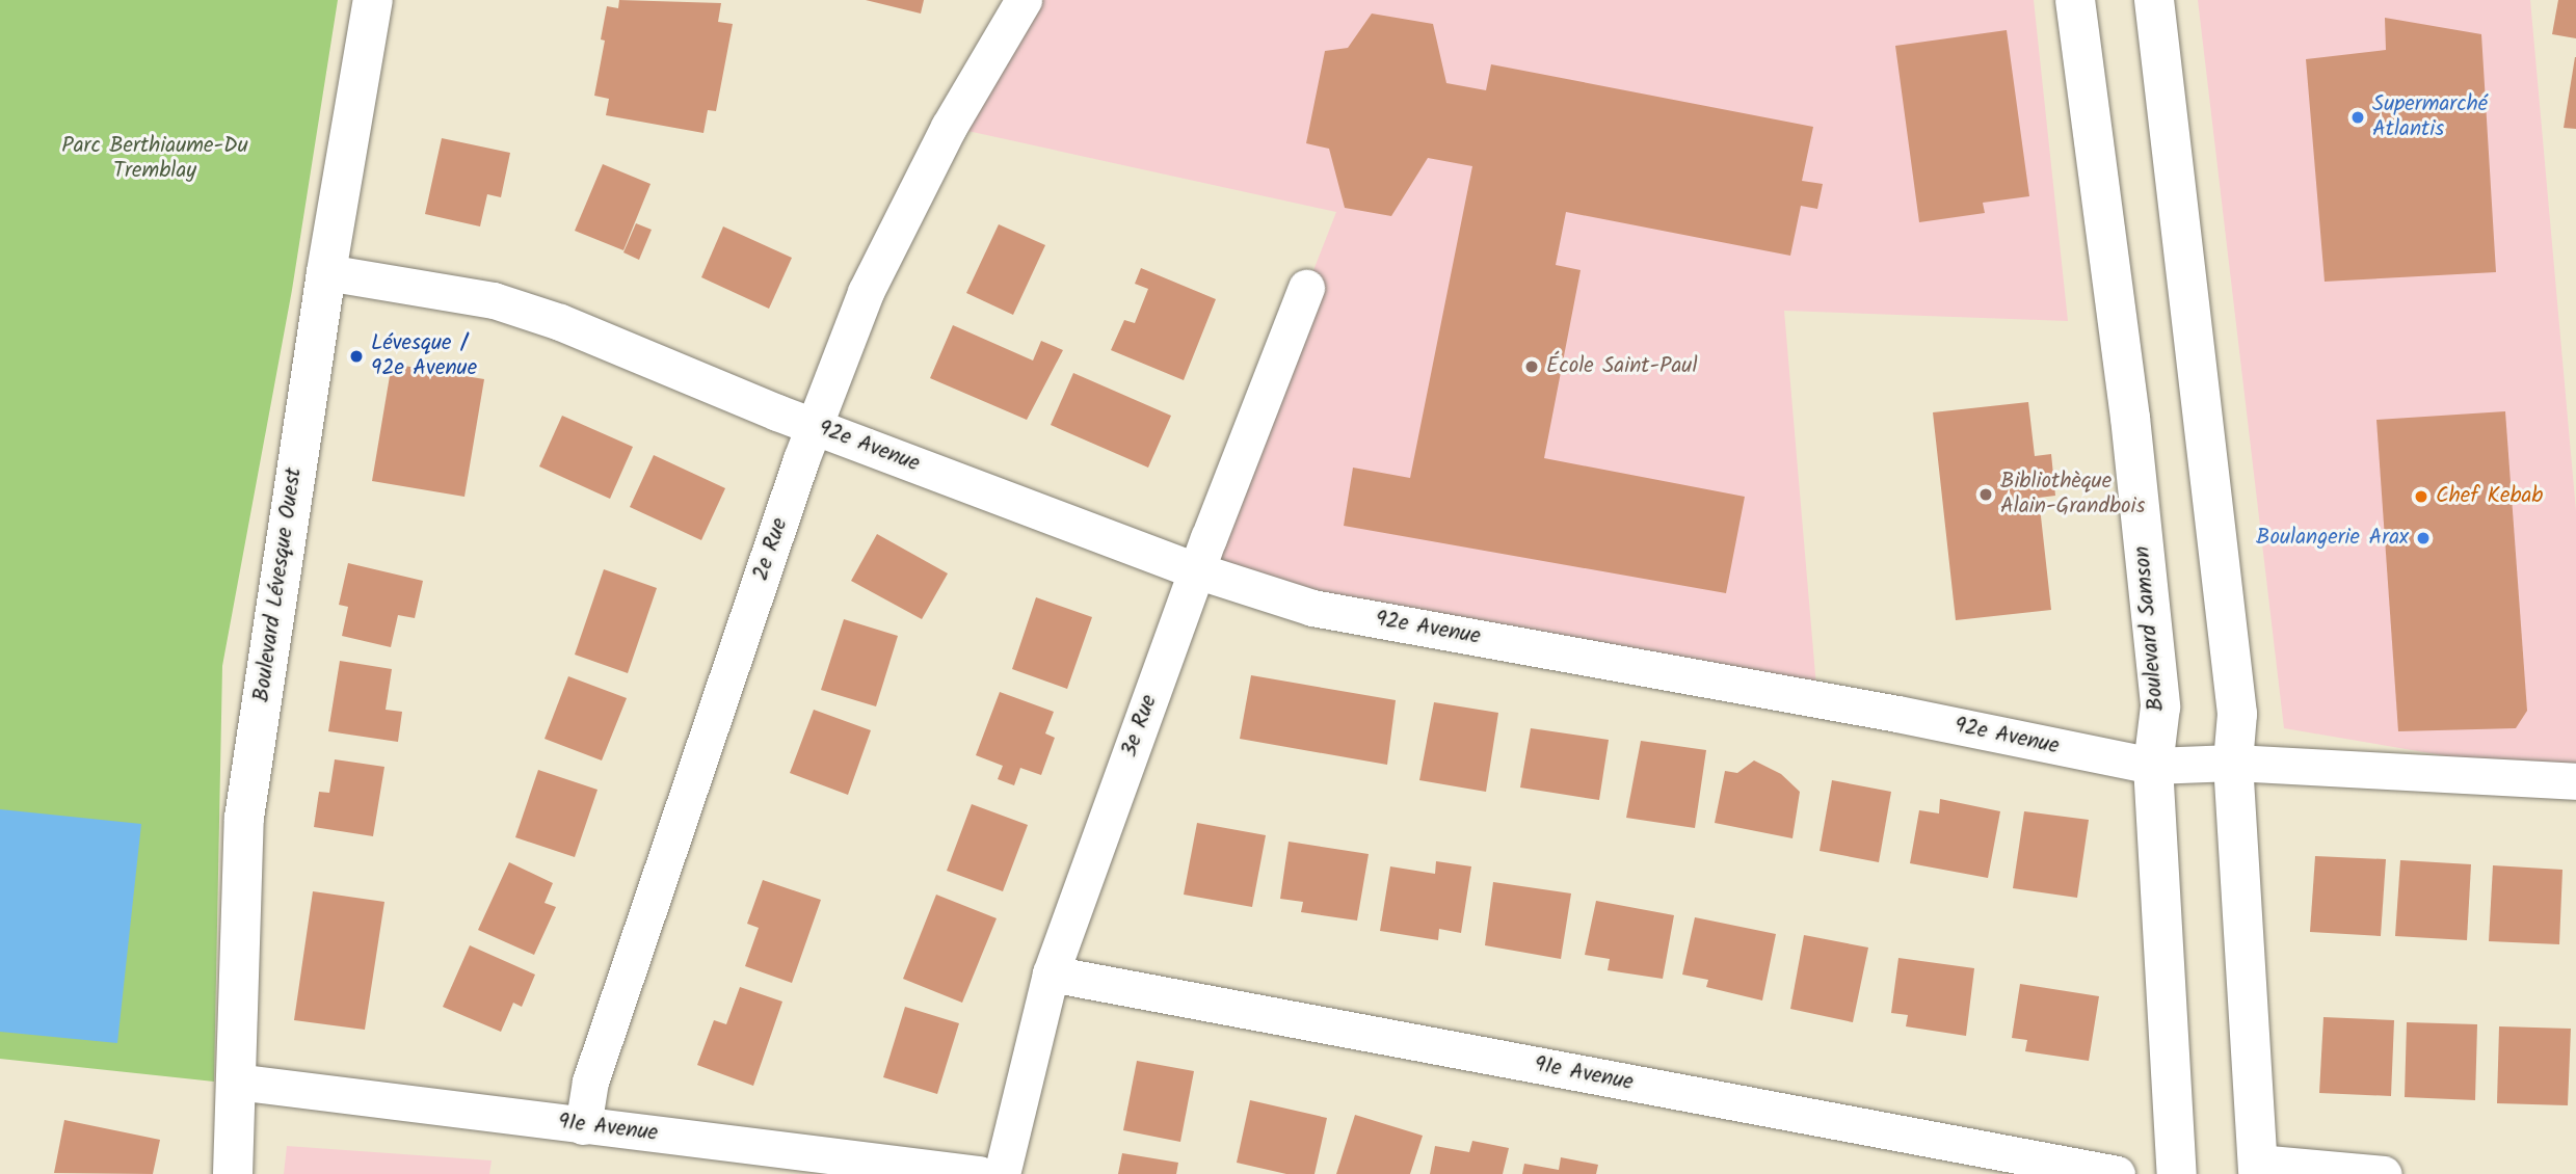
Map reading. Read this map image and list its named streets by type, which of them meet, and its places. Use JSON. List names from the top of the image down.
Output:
{
  "streets": {
    "street": [
      "92e Avenue",
      "2e Rue",
      "Boulevard Lévesque Ouest",
      "Boulevard Samson",
      "3e Rue",
      "91e Avenue"
    ]
  },
  "crossings": [
    ["92e Avenue", "2e Rue"],
    ["92e Avenue", "Boulevard Lévesque Ouest"],
    ["92e Avenue", "Boulevard Samson"],
    ["92e Avenue", "3e Rue"],
    ["2e Rue", "91e Avenue"],
    ["Boulevard Lévesque Ouest", "91e Avenue"],
    ["3e Rue", "91e Avenue"]
  ],
  "parks": ["Parc Berthiaume-Du Tremblay"],
  "places": [
    "Supermarché Atlantis",
    "Lévesque / 92e Avenue",
    "École Saint-Paul",
    "Bibliothèque Alain-Grandbois",
    "Chef Kebab",
    "Boulangerie Arax"
  ]
}
